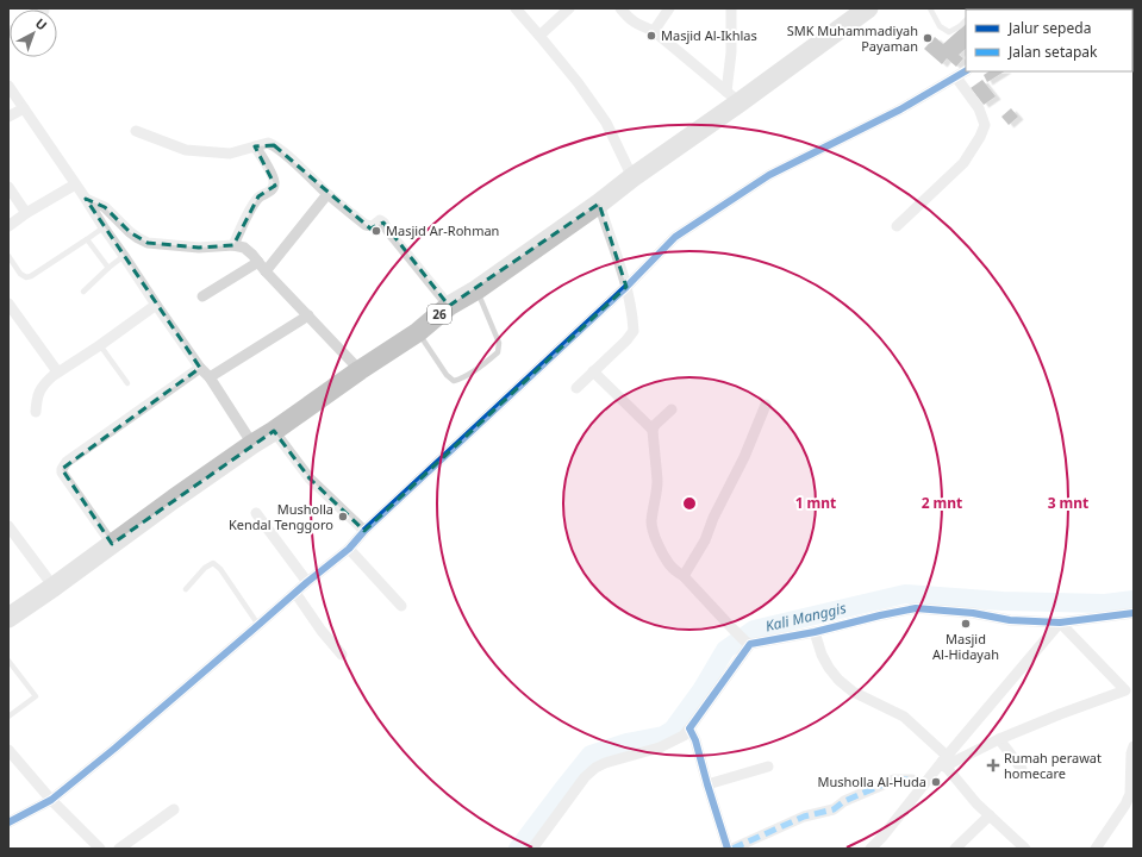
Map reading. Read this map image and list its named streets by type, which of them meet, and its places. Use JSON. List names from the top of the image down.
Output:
{
  "streets": {
    "highway": ["26"]
  },
  "water": ["Kali Manggis"],
  "places": {
    "other": [
      "Masjid Al-Ikhlas",
      "SMK Muhammadiyah Payaman",
      "Masjid Ar-Rohman",
      "Musholla Kendal Tenggoro",
      "Masjid Al-Hidayah",
      "Musholla Al-Huda"
    ],
    "health": ["Rumah perawat homecare"]
  },
  "legend": ["Jalur sepeda", "Jalan setapak"],
  "north": "top right",
  "rings": ["1 mnt", "2 mnt", "3 mnt"]
}
